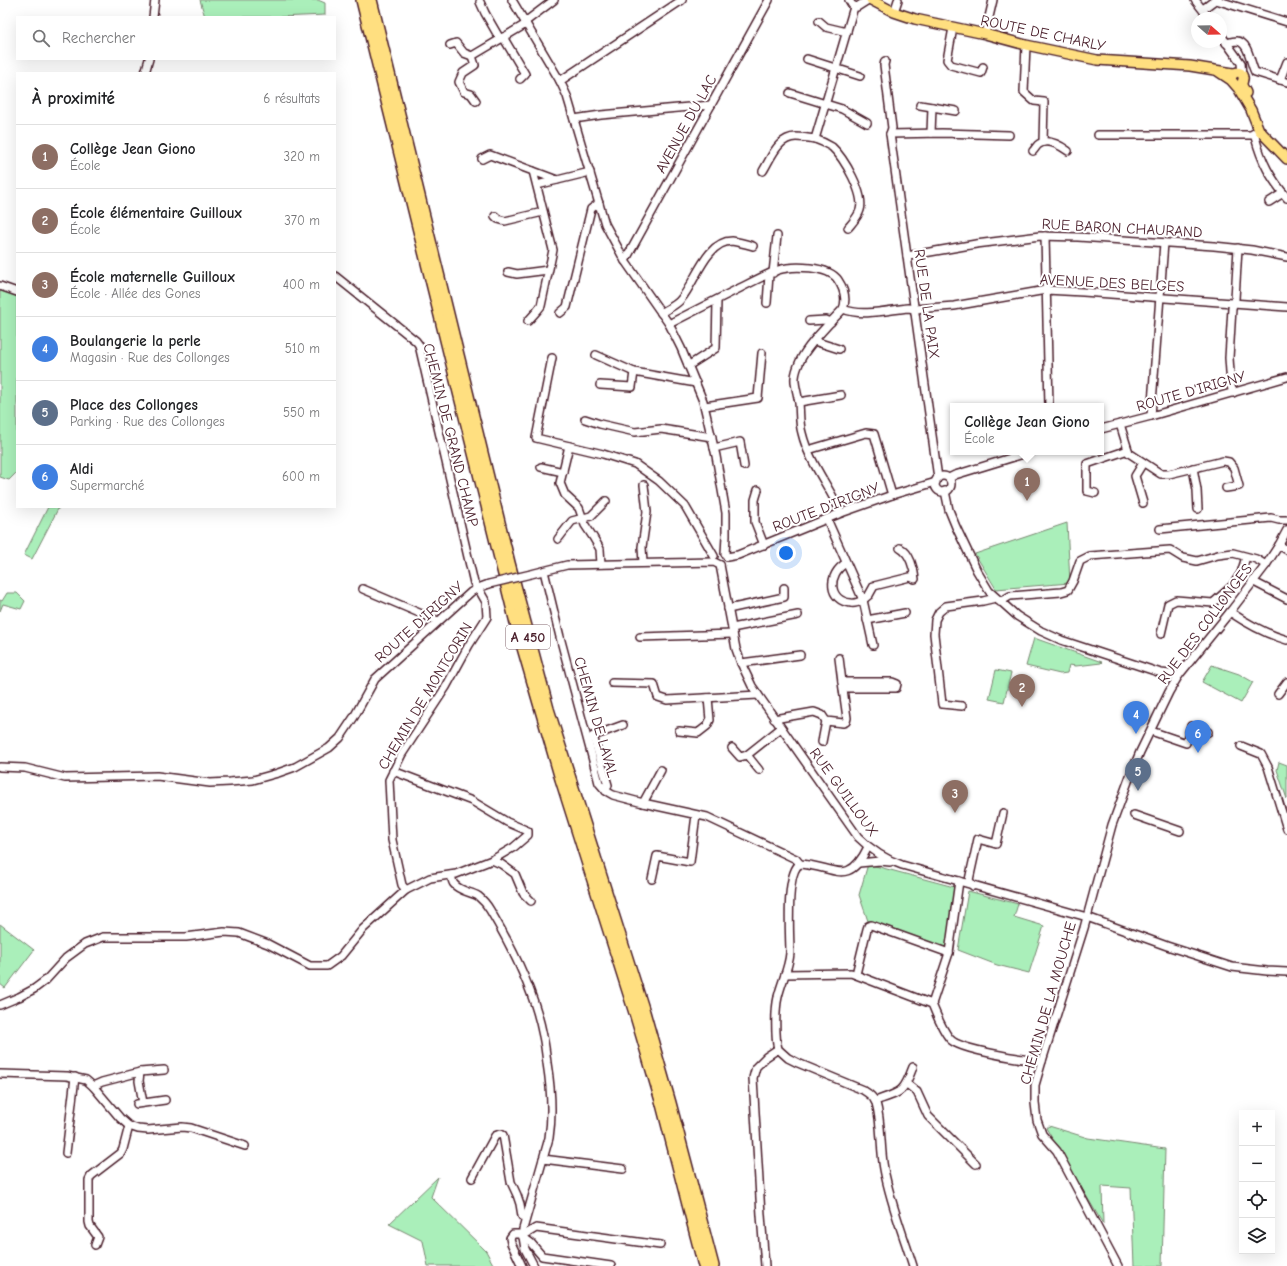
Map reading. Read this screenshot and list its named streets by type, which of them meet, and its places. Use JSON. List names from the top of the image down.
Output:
{
  "streets": {
    "highway": ["A 450"],
    "main road": ["ROUTE DE CHARLY"],
    "street": [
      "AVENUE DU LAC",
      "RUE BARON CHAURAND",
      "AVENUE DES BELGES",
      "RUE DE LA PAIX",
      "ROUTE D'IRIGNY",
      "CHEMIN DE GRAND CHAMP",
      "RUE DES COLLONGES",
      "CHEMIN DE MONTCORIN",
      "CHEMIN DE LAVAL",
      "RUE GUILLOUX",
      "CHEMIN DE LA MOUCHE"
    ]
  },
  "crossings": [
    ["RUE BARON CHAURAND", "RUE DE LA PAIX"],
    ["AVENUE DES BELGES", "RUE DE LA PAIX"],
    ["RUE DE LA PAIX", "ROUTE D'IRIGNY"],
    ["ROUTE D'IRIGNY", "CHEMIN DE GRAND CHAMP"],
    ["ROUTE D'IRIGNY", "CHEMIN DE MONTCORIN"],
    ["ROUTE D'IRIGNY", "CHEMIN DE LAVAL"],
    ["ROUTE D'IRIGNY", "RUE GUILLOUX"],
    ["CHEMIN DE GRAND CHAMP", "CHEMIN DE MONTCORIN"],
    ["RUE DES COLLONGES", "RUE GUILLOUX"],
    ["RUE DES COLLONGES", "CHEMIN DE LA MOUCHE"],
    ["CHEMIN DE LAVAL", "RUE GUILLOUX"],
    ["RUE GUILLOUX", "CHEMIN DE LA MOUCHE"]
  ],
  "north": "right",
  "page": {
    "search": "Rechercher",
    "heading": ["À proximité", "6 résultats"],
    "list": [
      {
        "mark": "1",
        "name": "Collège Jean Giono",
        "note": "École",
        "value": "320 m"
      },
      {
        "mark": "2",
        "name": "École élémentaire Guilloux",
        "note": "École",
        "value": "370 m"
      },
      {
        "mark": "3",
        "name": "École maternelle Guilloux",
        "note": "École · Allée des Gones",
        "value": "400 m"
      },
      {
        "mark": "4",
        "name": "Boulangerie la perle",
        "note": "Magasin · Rue des Collonges",
        "value": "510 m"
      },
      {
        "mark": "5",
        "name": "Place des Collonges",
        "note": "Parking · Rue des Collonges",
        "value": "550 m"
      },
      {
        "mark": "6",
        "name": "Aldi",
        "note": "Supermarché",
        "value": "600 m"
      }
    ],
    "popup": ["Collège Jean Giono", "École"],
    "pins": [
      "1",
      "2",
      "4",
      "6",
      "5",
      "3"
    ],
    "map_buttons": ["+", "−"]
  }
}
